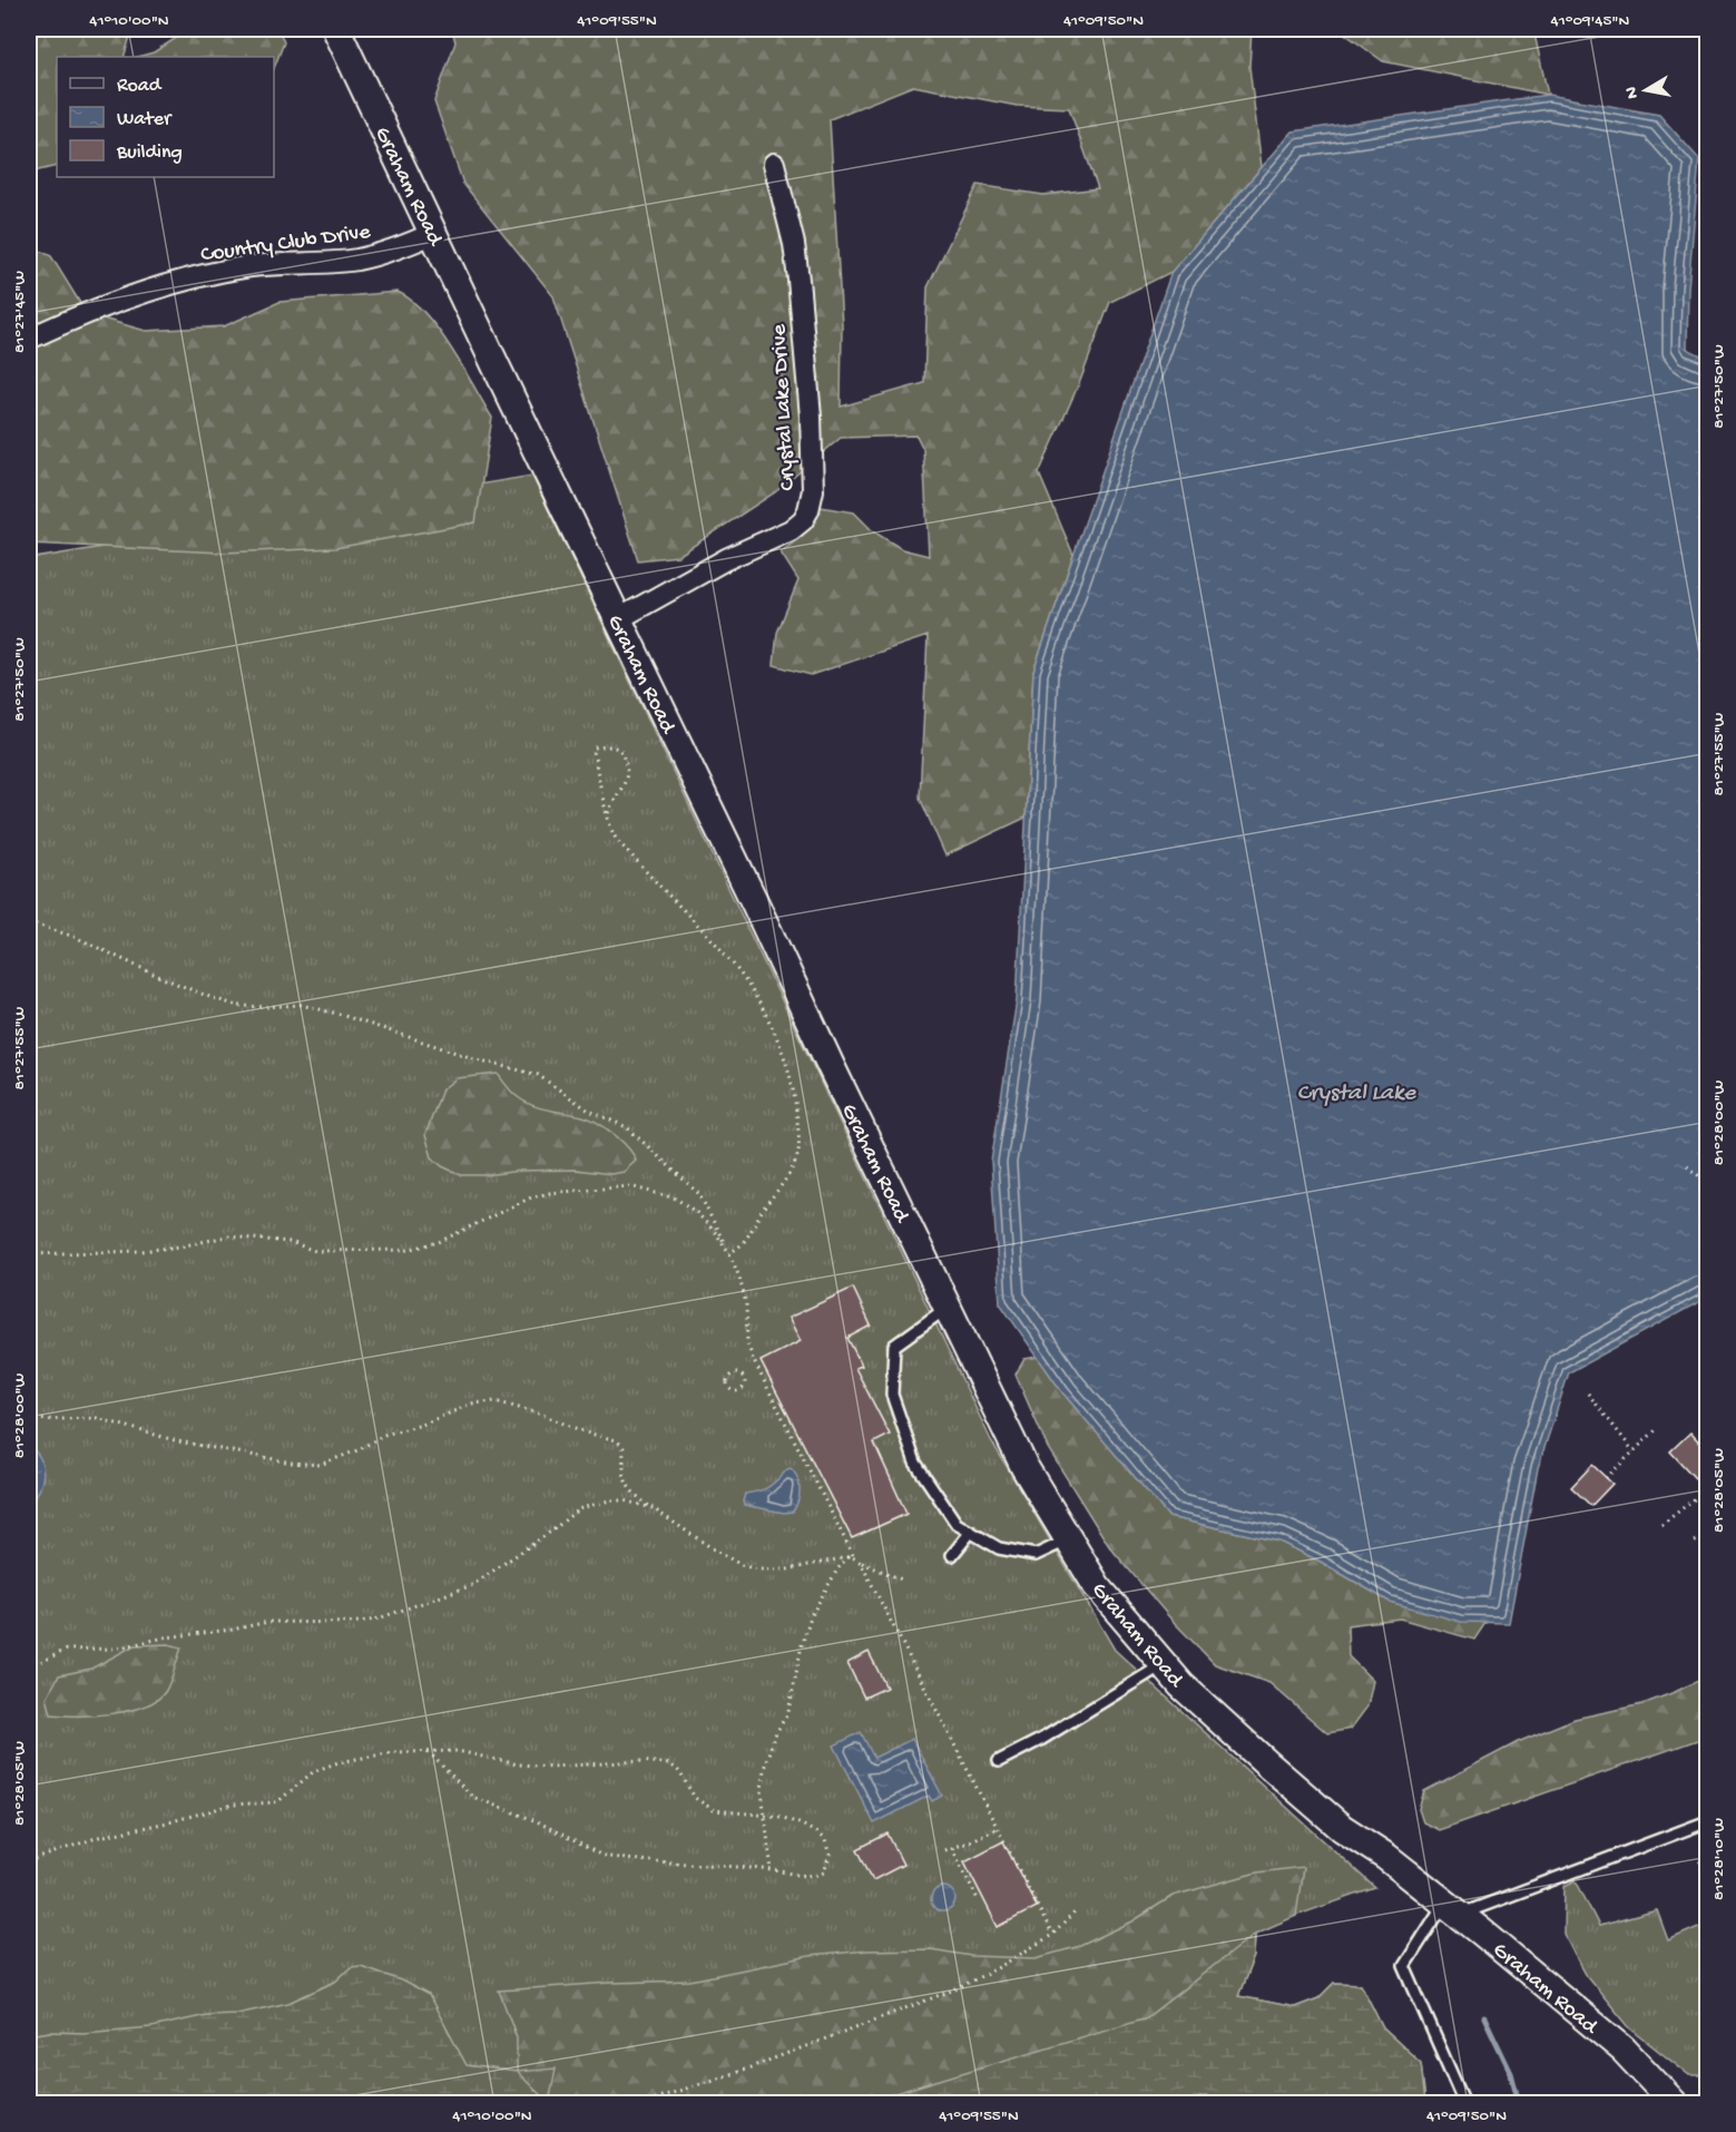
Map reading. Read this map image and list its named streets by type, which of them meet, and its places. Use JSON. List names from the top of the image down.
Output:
{
  "streets": {
    "main road": ["Graham Road"],
    "street": ["Country Club Drive", "Crystal Lake Drive"]
  },
  "crossings": [
    ["Graham Road", "Country Club Drive"],
    ["Graham Road", "Crystal Lake Drive"]
  ],
  "water": ["Crystal Lake"],
  "legend": ["Road", "Water", "Building"],
  "north": "left",
  "coordinates": [
    "41°10'00\"N",
    "41°09'55\"N",
    "41°09'50\"N",
    "41°09'45\"N",
    "81°27'45\"W",
    "81°27'50\"W",
    "81°27'55\"W",
    "81°28'00\"W",
    "81°28'05\"W",
    "81°28'10\"W"
  ]
}
